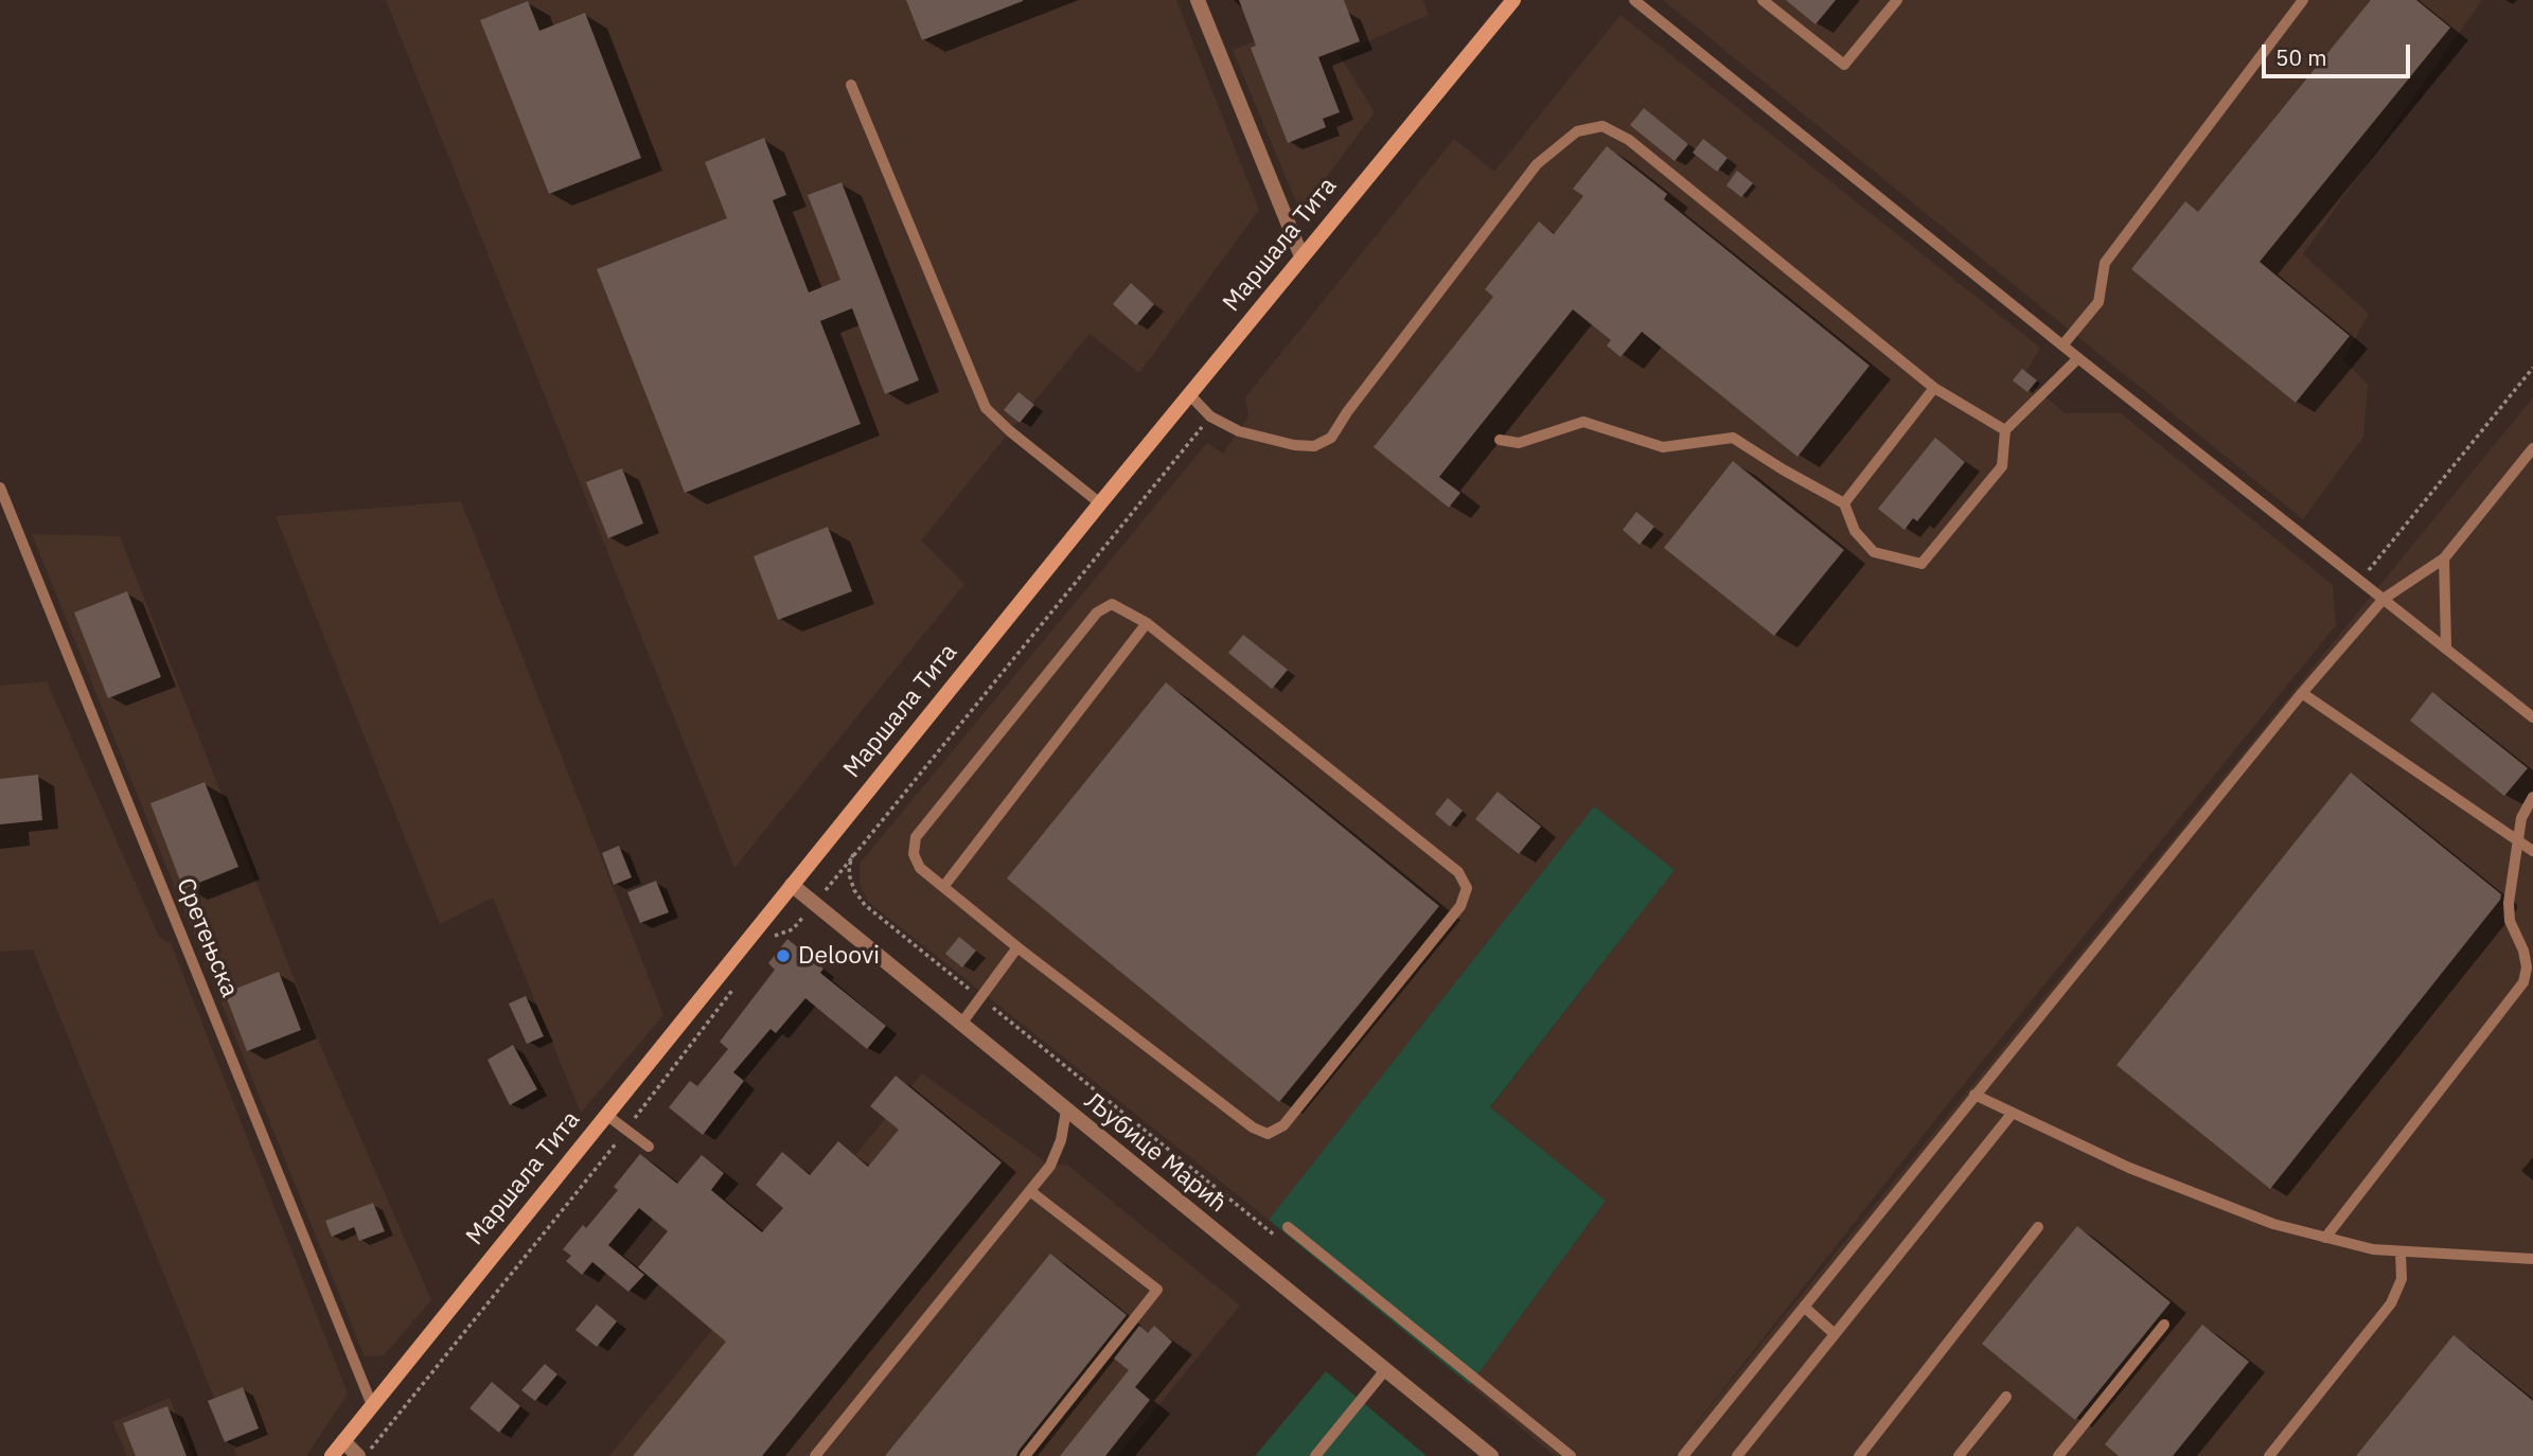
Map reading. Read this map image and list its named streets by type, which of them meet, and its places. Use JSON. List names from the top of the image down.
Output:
{
  "streets": {
    "main road": ["Маршала Тита"],
    "street": ["Љубице Марић"],
    "lane": ["Сретењска"]
  },
  "crossings": [
    ["Маршала Тита", "Сретењска"],
    ["Маршала Тита", "Љубице Марић"]
  ],
  "places": ["Deloovi"],
  "scale_bar": "50 m"
}
